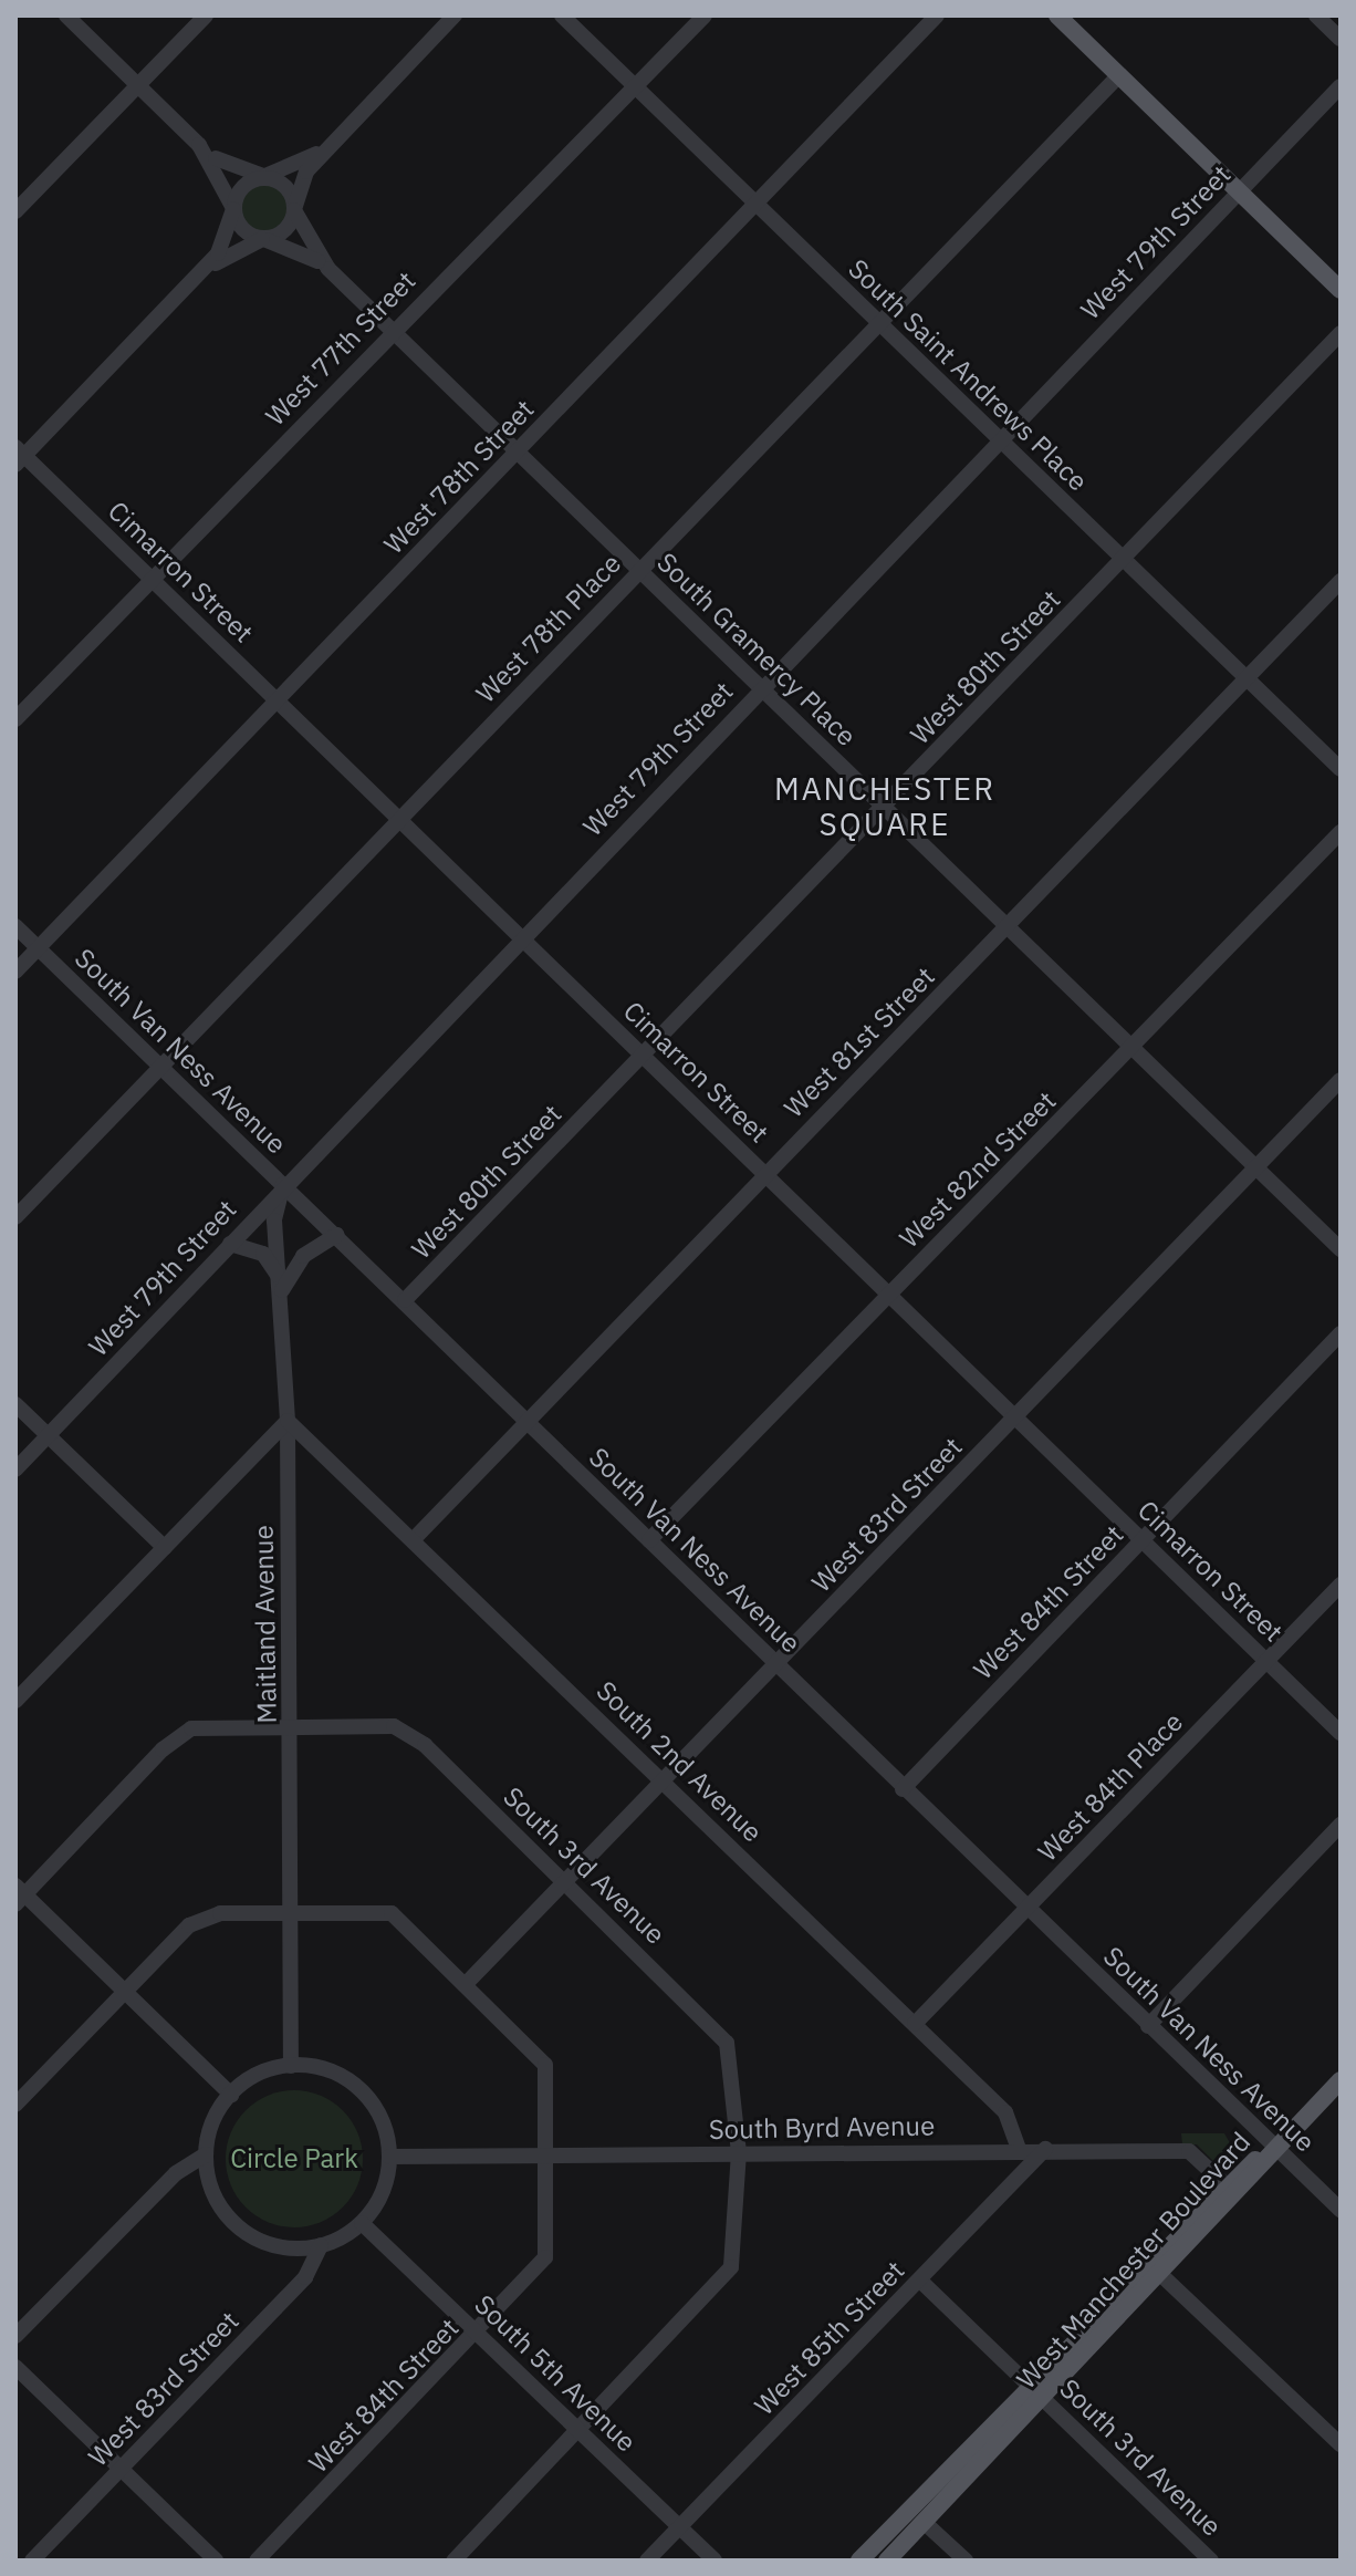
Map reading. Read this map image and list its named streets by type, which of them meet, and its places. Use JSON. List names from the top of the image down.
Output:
{
  "streets": {
    "main road": ["West Manchester Boulevard"],
    "street": [
      "West 79th Street",
      "West 77th Street",
      "South Saint Andrews Place",
      "West 78th Street",
      "Cimarron Street",
      "West 78th Place",
      "South Gramercy Place",
      "West 80th Street",
      "West 81st Street",
      "South Van Ness Avenue",
      "West 82nd Street",
      "West 83rd Street",
      "West 84th Street",
      "Maitland Avenue",
      "South 2nd Avenue",
      "West 84th Place",
      "South 3rd Avenue",
      "South Byrd Avenue",
      "West 85th Street",
      "South 5th Avenue"
    ]
  },
  "crossings": [
    ["West 79th Street", "South Saint Andrews Place"],
    ["West 79th Street", "Cimarron Street"],
    ["West 79th Street", "South Gramercy Place"],
    ["West 79th Street", "South Van Ness Avenue"],
    ["West 79th Street", "Maitland Avenue"],
    ["West 77th Street", "South Saint Andrews Place"],
    ["West 77th Street", "Cimarron Street"],
    ["West 77th Street", "South Gramercy Place"],
    ["South Saint Andrews Place", "West 78th Street"],
    ["South Saint Andrews Place", "West 78th Place"],
    ["South Saint Andrews Place", "West 80th Street"],
    ["South Saint Andrews Place", "West 81st Street"],
    ["West 78th Street", "Cimarron Street"],
    ["West 78th Street", "South Gramercy Place"],
    ["West 78th Street", "South Van Ness Avenue"],
    ["Cimarron Street", "West 78th Place"],
    ["Cimarron Street", "West 80th Street"],
    ["Cimarron Street", "West 81st Street"],
    ["Cimarron Street", "West 82nd Street"],
    ["Cimarron Street", "West 83rd Street"],
    ["Cimarron Street", "West 84th Street"],
    ["Cimarron Street", "West 84th Place"],
    ["West 78th Place", "South Gramercy Place"],
    ["West 78th Place", "South Van Ness Avenue"],
    ["South Gramercy Place", "West 80th Street"],
    ["South Gramercy Place", "West 81st Street"],
    ["South Gramercy Place", "West 82nd Street"],
    ["South Gramercy Place", "West 83rd Street"],
    ["West 80th Street", "South Van Ness Avenue"],
    ["West 81st Street", "South Van Ness Avenue"],
    ["West 81st Street", "South 2nd Avenue"],
    ["South Van Ness Avenue", "West 82nd Street"],
    ["South Van Ness Avenue", "West 83rd Street"],
    ["South Van Ness Avenue", "West 84th Street"],
    ["South Van Ness Avenue", "Maitland Avenue"],
    ["South Van Ness Avenue", "West 84th Place"],
    ["South Van Ness Avenue", "West Manchester Boulevard"],
    ["West 83rd Street", "West 84th Street"],
    ["West 83rd Street", "Maitland Avenue"],
    ["West 83rd Street", "South 2nd Avenue"],
    ["West 83rd Street", "South 3rd Avenue"],
    ["West 83rd Street", "South Byrd Avenue"],
    ["West 83rd Street", "South 5th Avenue"],
    ["West 84th Street", "Maitland Avenue"],
    ["West 84th Street", "South Byrd Avenue"],
    ["West 84th Street", "South 5th Avenue"],
    ["Maitland Avenue", "South 2nd Avenue"],
    ["Maitland Avenue", "South 3rd Avenue"],
    ["Maitland Avenue", "South Byrd Avenue"],
    ["Maitland Avenue", "South 5th Avenue"],
    ["South 2nd Avenue", "West 84th Place"],
    ["South 2nd Avenue", "South Byrd Avenue"],
    ["South 3rd Avenue", "South Byrd Avenue"],
    ["South 3rd Avenue", "West Manchester Boulevard"],
    ["South 3rd Avenue", "West 85th Street"],
    ["South Byrd Avenue", "West Manchester Boulevard"],
    ["South Byrd Avenue", "West 85th Street"],
    ["South Byrd Avenue", "South 5th Avenue"],
    ["West 85th Street", "South 5th Avenue"]
  ],
  "districts": ["MANCHESTER SQUARE"],
  "parks": ["Circle Park"]
}
